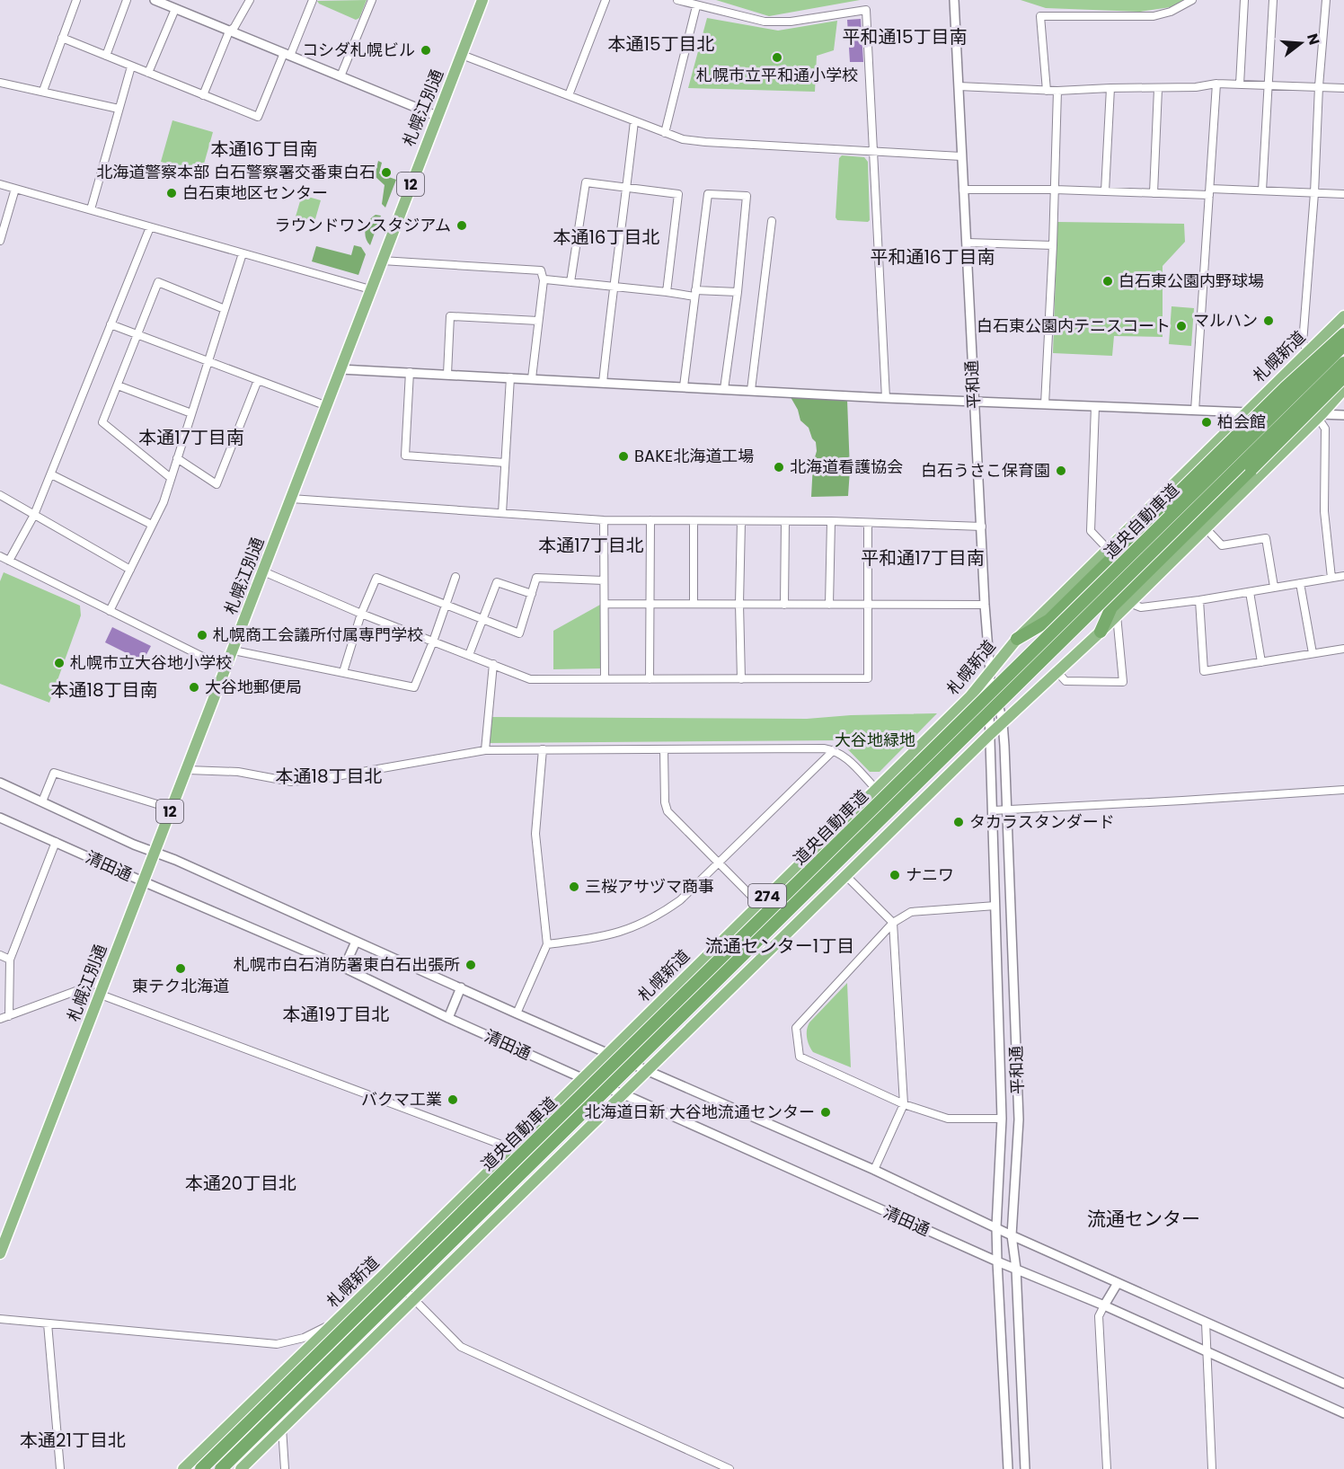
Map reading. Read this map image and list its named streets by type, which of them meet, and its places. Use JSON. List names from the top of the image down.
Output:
{
  "streets": {
    "highway": [
      "札幌江別通",
      "12",
      "札幌新道",
      "道央自動車道",
      "274"
    ],
    "street": ["平和通", "清田通"]
  },
  "crossings": [
    ["札幌江別通", "清田通"],
    ["札幌新道", "平和通"],
    ["札幌新道", "清田通"],
    ["平和通", "清田通"],
    ["平和通", "274"],
    ["清田通", "274"]
  ],
  "districts": [
    "平和通15丁目南",
    "本通15丁目北",
    "本通16丁目南",
    "本通16丁目北",
    "平和通16丁目南",
    "本通17丁目南",
    "本通17丁目北",
    "平和通17丁目南",
    "本通18丁目南",
    "本通18丁目北",
    "流通センター1丁目",
    "本通19丁目北",
    "本通20丁目北",
    "流通センター",
    "本通21丁目北"
  ],
  "parks": ["大谷地緑地"],
  "places": [
    "コシダ札幌ビル",
    "札幌市立平和通小学校",
    "北海道警察本部 白石警察署交番東白石",
    "白石東地区センター",
    "ラウンドワンスタジアム",
    "白石東公園内野球場",
    "マルハン",
    "白石東公園内テニスコート",
    "柏会館",
    "BAKE北海道工場",
    "北海道看護協会",
    "白石うさこ保育園",
    "札幌商工会議所付属専門学校",
    "札幌市立大谷地小学校",
    "大谷地郵便局",
    "タカラスタンダード",
    "ナニワ",
    "三桜アサヅマ商事",
    "札幌市白石消防署東白石出張所",
    "東テク北海道",
    "バクマ工業",
    "北海道日新 大谷地流通センター"
  ],
  "north": "right"
}
